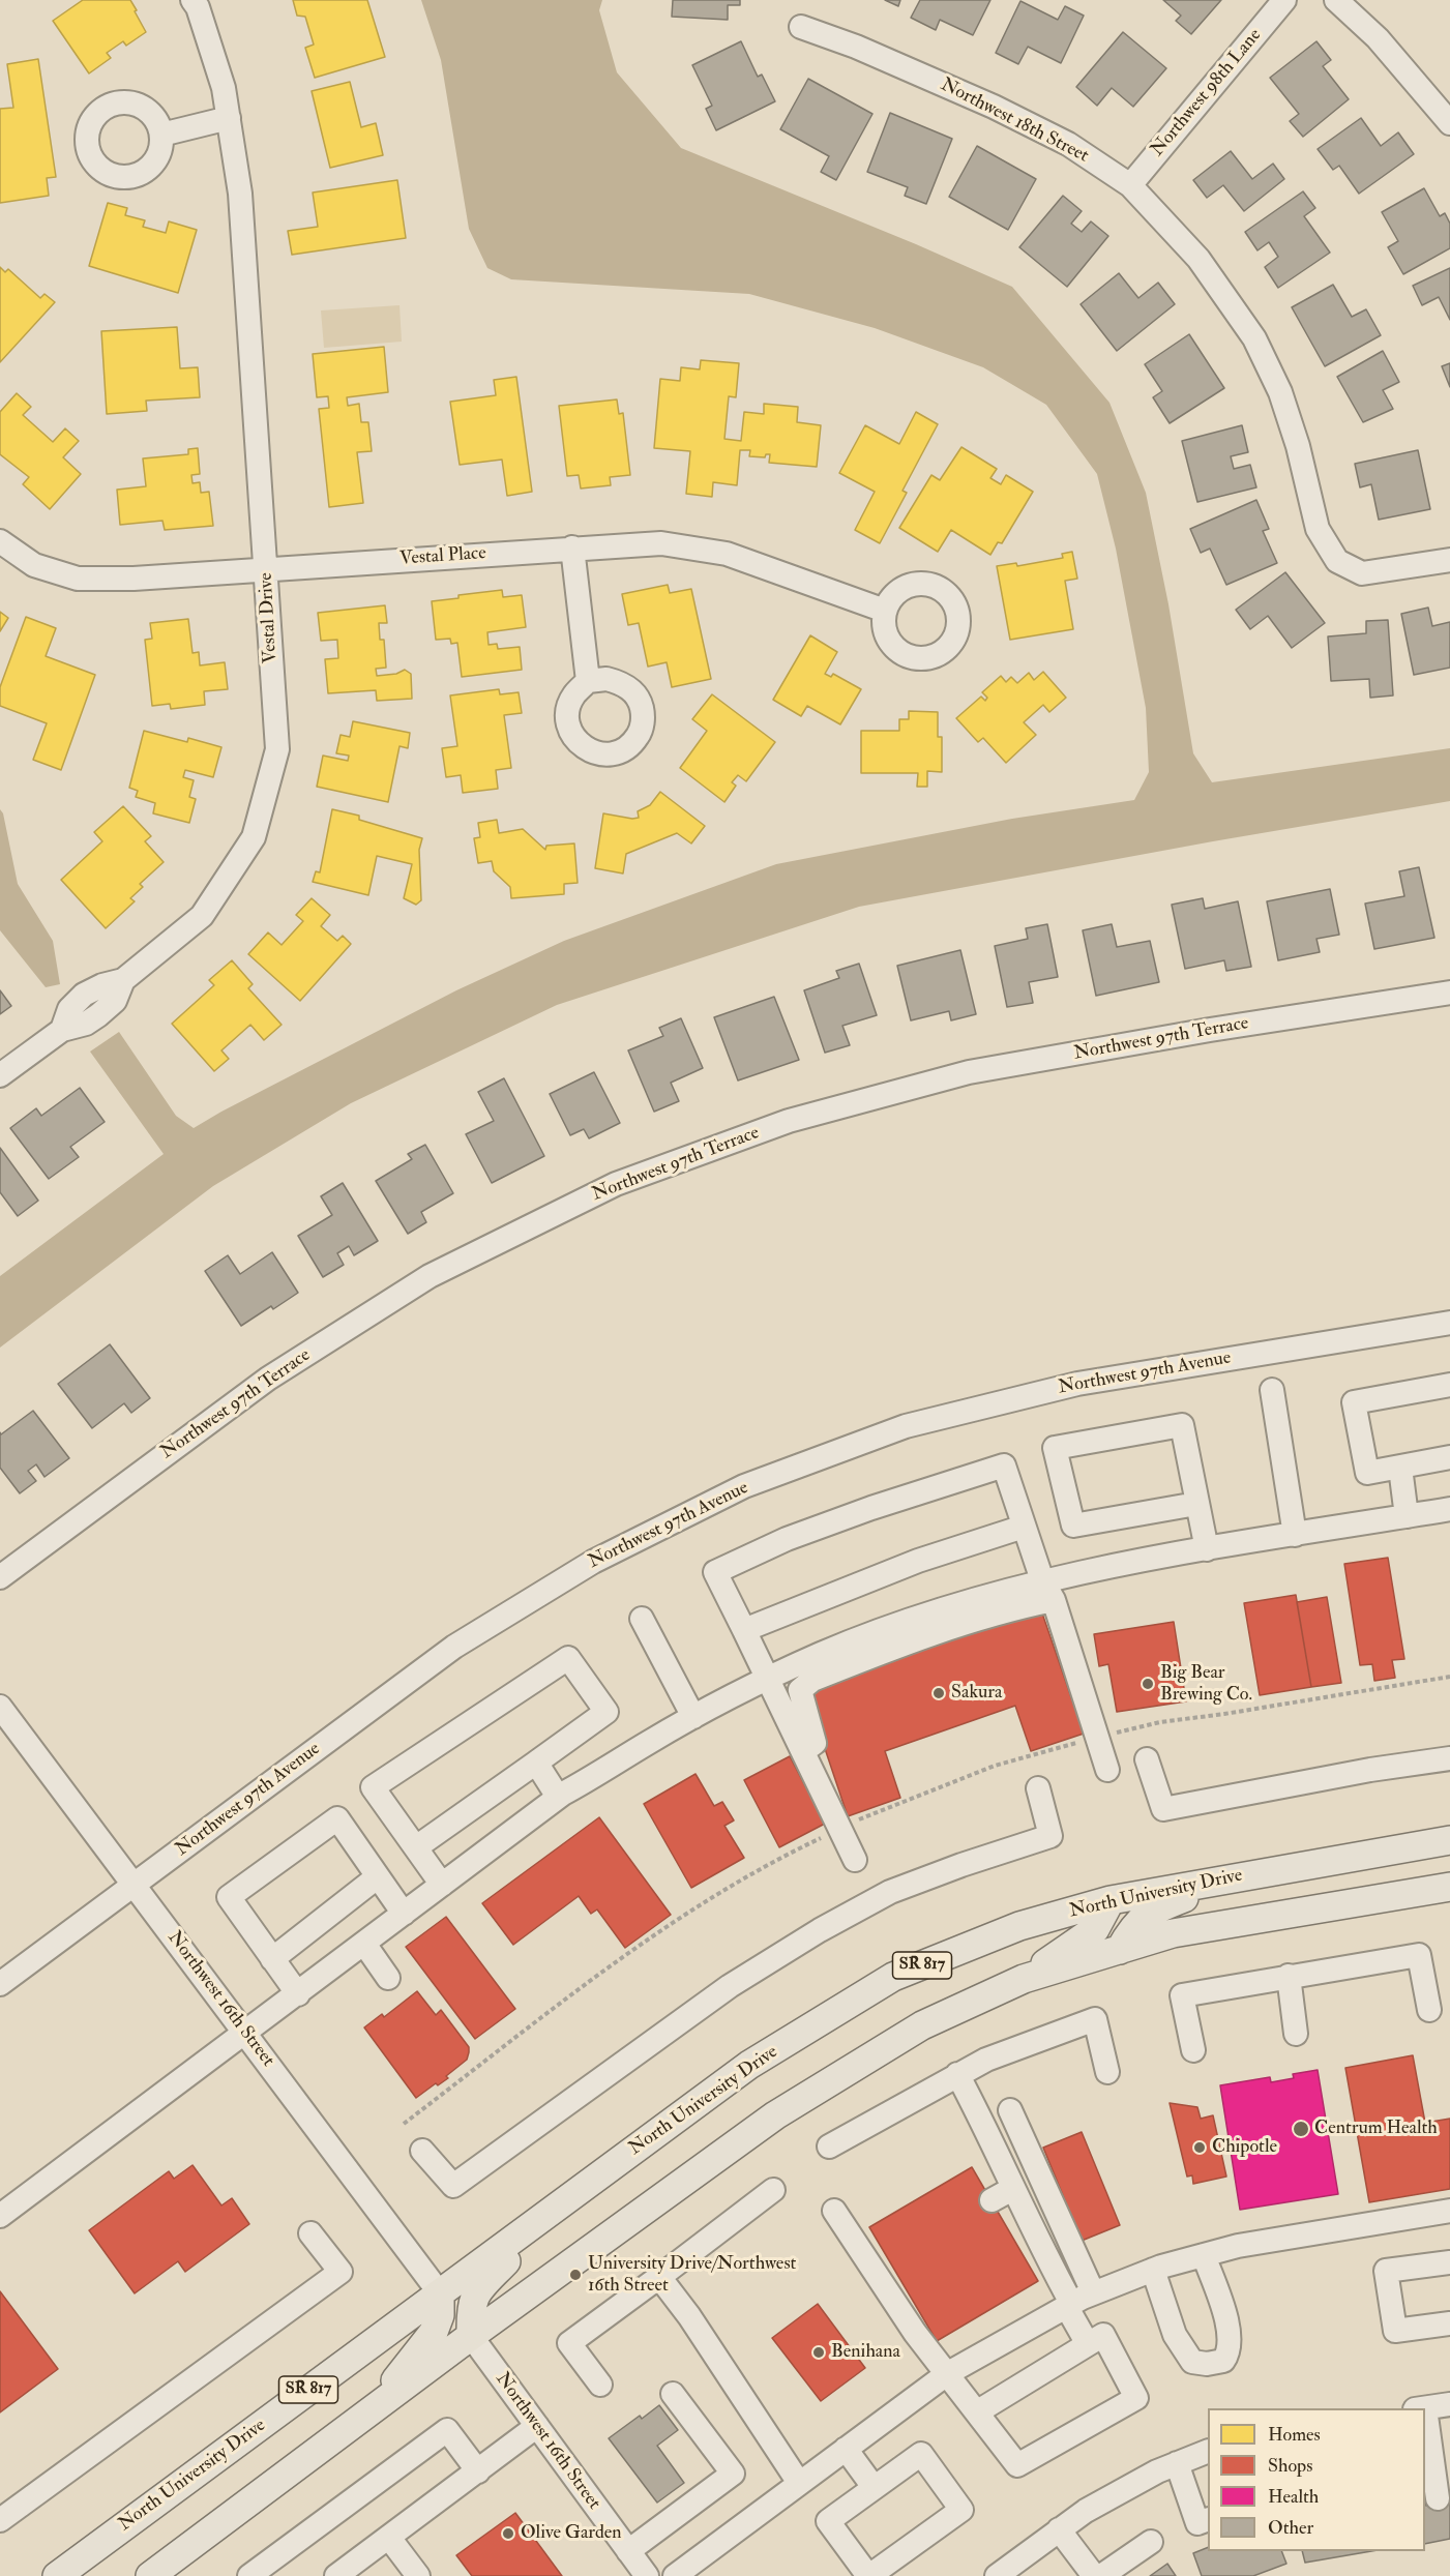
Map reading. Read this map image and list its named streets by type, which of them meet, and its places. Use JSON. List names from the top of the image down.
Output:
{
  "streets": {
    "main road": ["North University Drive", "SR 817"],
    "street": [
      "Northwest 98th Lane",
      "Northwest 18th Street",
      "Vestal Place",
      "Vestal Drive",
      "Northwest 97th Terrace",
      "Northwest 97th Avenue",
      "Northwest 16th Street"
    ]
  },
  "crossings": [
    ["Northwest 98th Lane", "Northwest 18th Street"],
    ["Vestal Place", "Vestal Drive"],
    ["Northwest 97th Avenue", "Northwest 16th Street"],
    ["North University Drive", "Northwest 16th Street"],
    ["SR 817", "Northwest 16th Street"]
  ],
  "places": [
    "Big Bear Brewing Co.",
    "Sakura",
    "Centrum Health",
    "Chipotle",
    "University Drive/Northwest 16th Street",
    "Benihana",
    "Olive Garden"
  ],
  "legend": [
    "Homes",
    "Shops",
    "Health",
    "Other"
  ]
}
